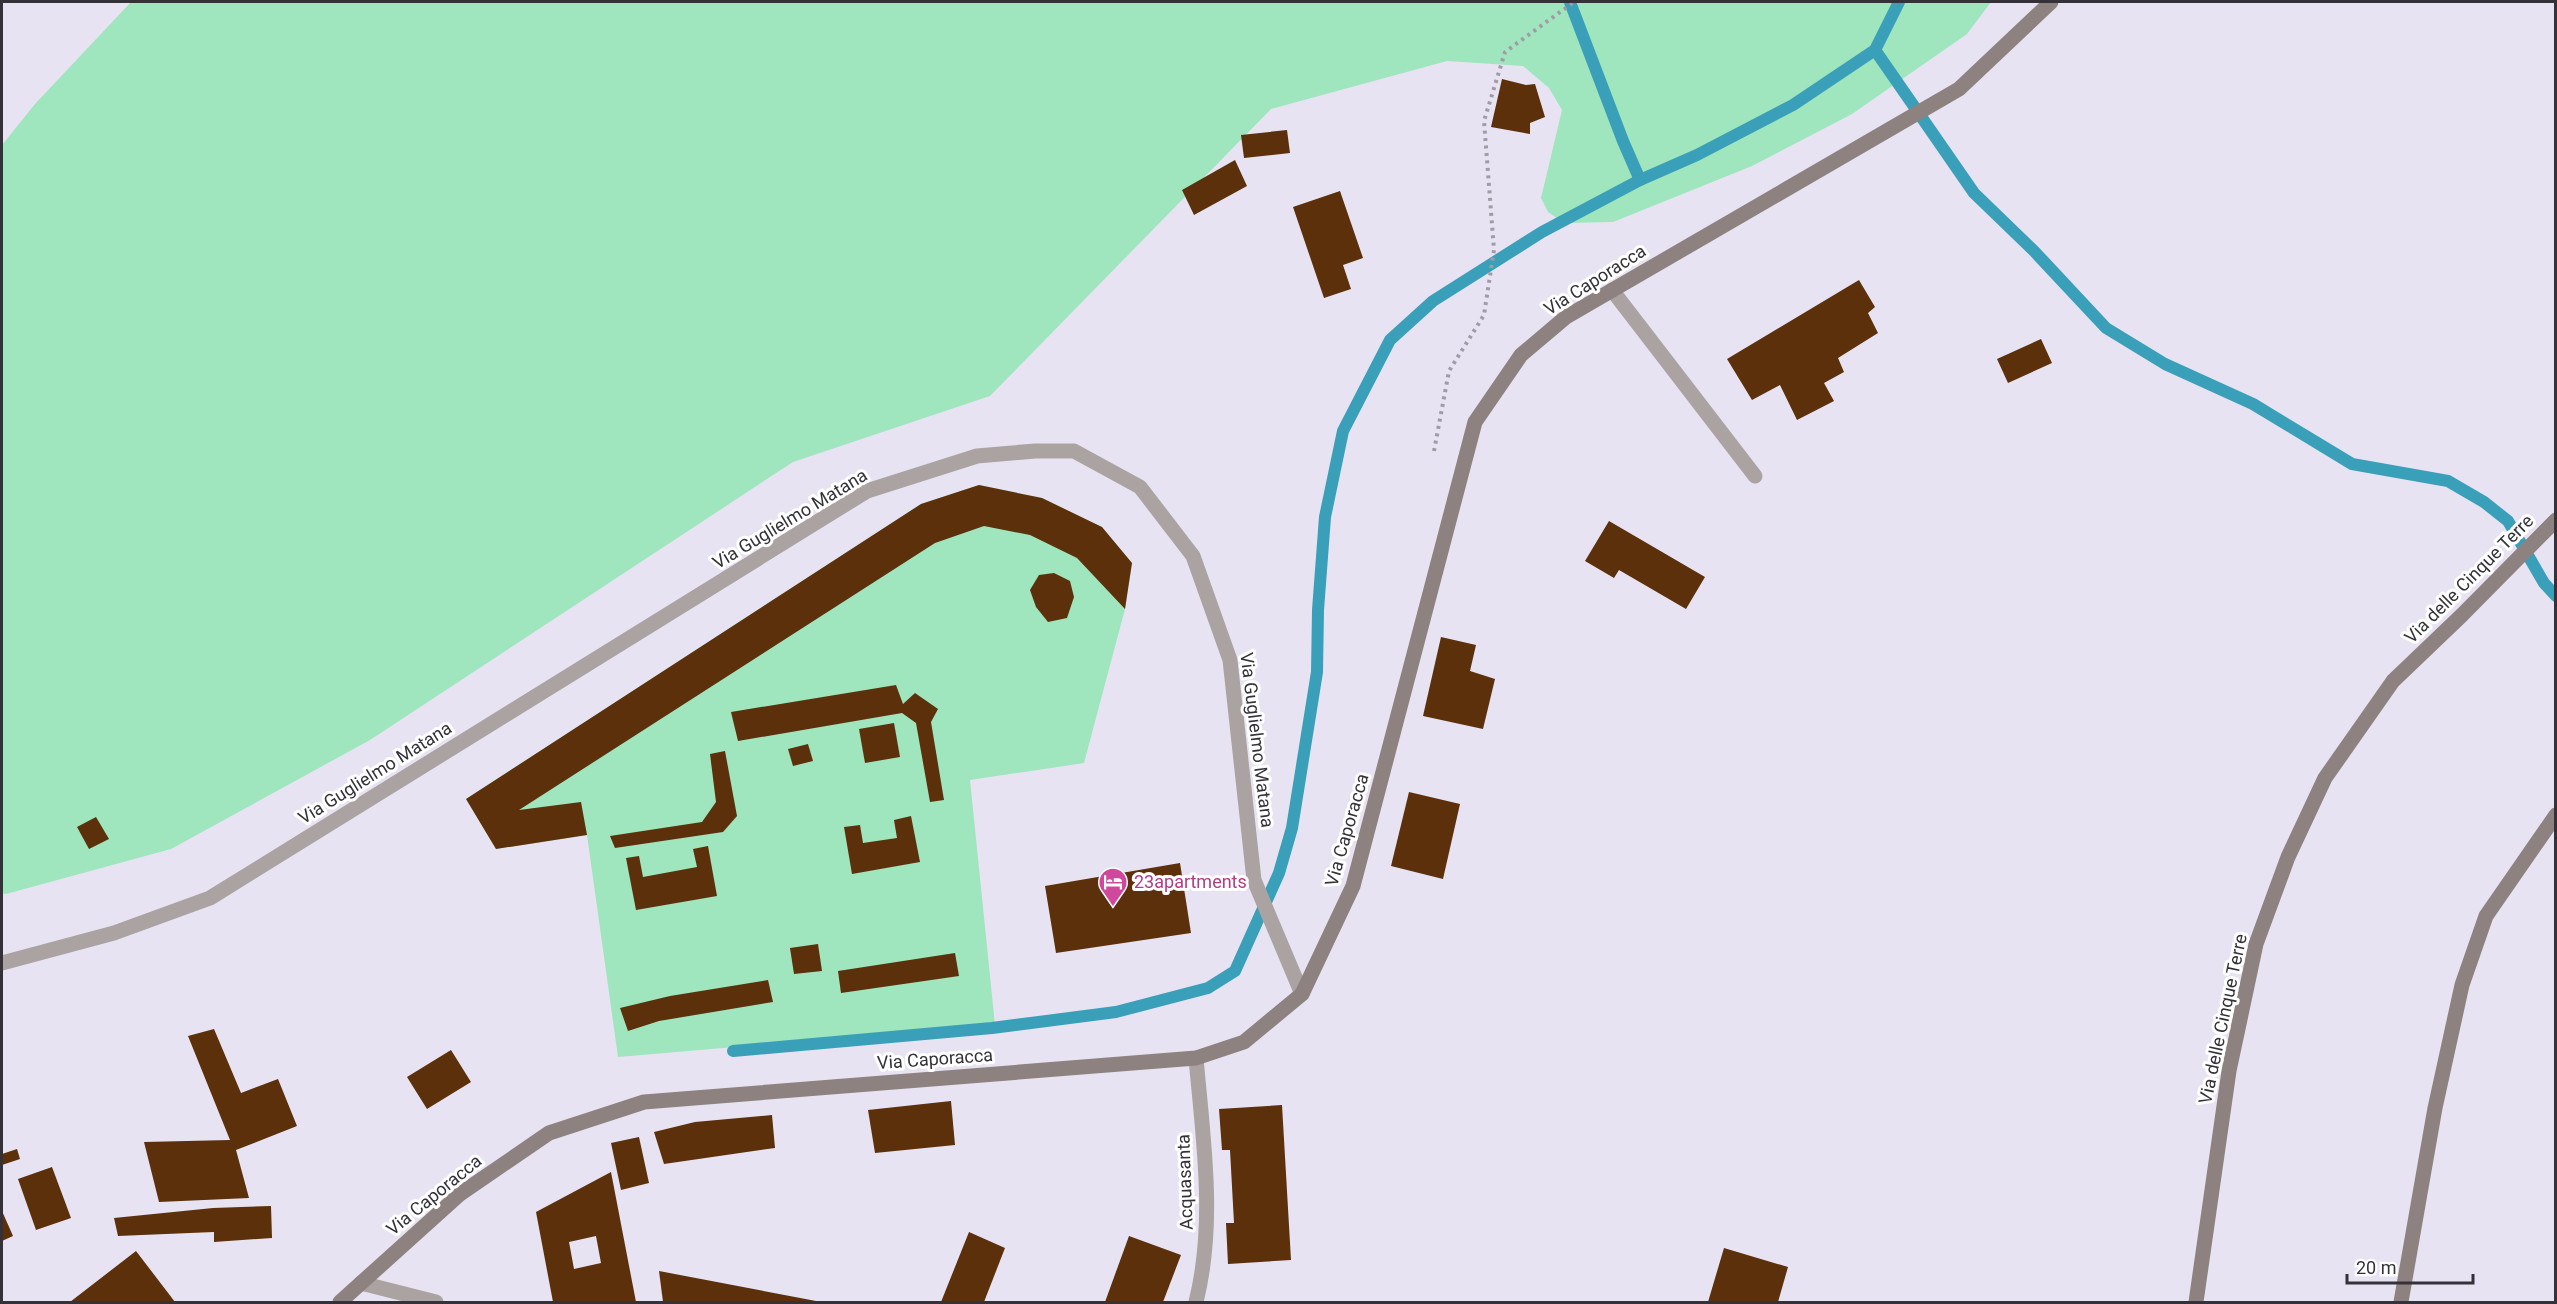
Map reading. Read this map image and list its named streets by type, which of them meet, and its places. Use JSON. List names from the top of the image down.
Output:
{
  "streets": {
    "street": [
      "Via Caporacca",
      "Via Guglielmo Matana",
      "Via delle Cinque Terre",
      "Acquasanta"
    ]
  },
  "crossings": [
    ["Via Caporacca", "Via Guglielmo Matana"],
    ["Via Caporacca", "Acquasanta"]
  ],
  "places": {
    "hotel": ["23apartments"]
  },
  "scale_bar": "20 m"
}
